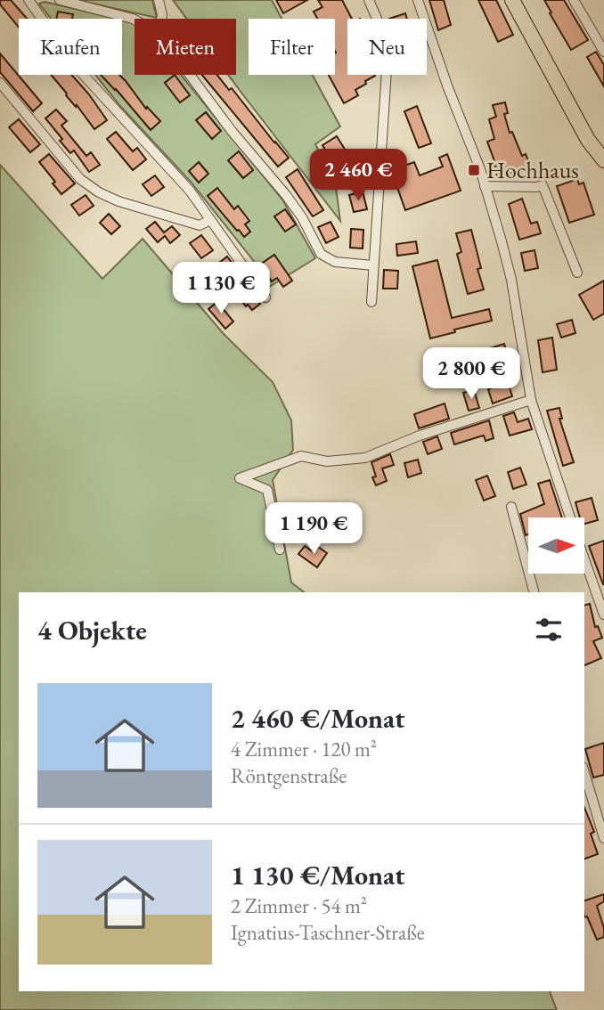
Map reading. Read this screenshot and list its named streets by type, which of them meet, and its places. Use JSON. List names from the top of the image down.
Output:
{
  "places": {
    "transit": ["Hochhaus"]
  },
  "north": "right",
  "page": {
    "chip": [
      "Kaufen",
      "Mieten",
      "Filter",
      "Neu"
    ],
    "price": [
      "2 460 €",
      "1 130 €",
      "2 800 €",
      "1 190 €"
    ],
    "heading": "4 Objekte",
    "list": [
      {
        "name": "2 460 €/Monat",
        "note": "4 Zimmer · 120 m² · Röntgenstraße"
      },
      {
        "name": "1 130 €/Monat",
        "note": "2 Zimmer · 54 m² · Ignatius-Taschner-Straße"
      }
    ]
  }
}
